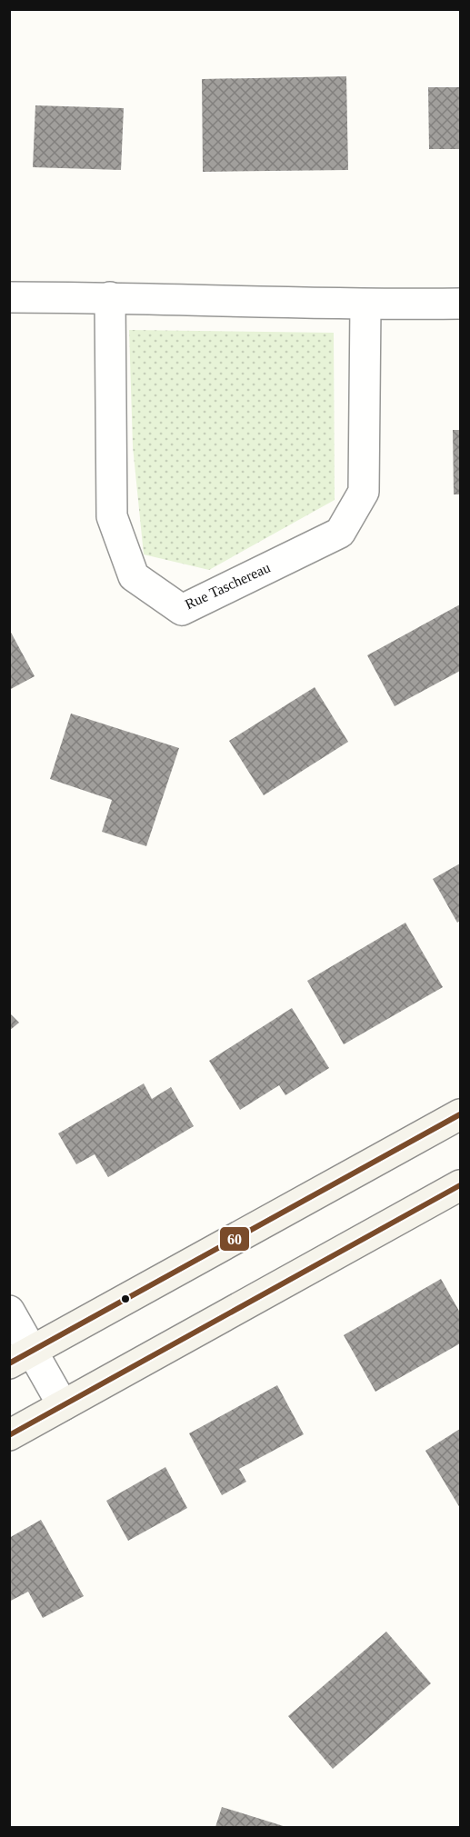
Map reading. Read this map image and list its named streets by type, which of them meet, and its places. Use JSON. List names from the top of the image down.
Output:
{
  "streets": {
    "street": ["Rue Taschereau"]
  },
  "lines": ["transit line 60"]
}
